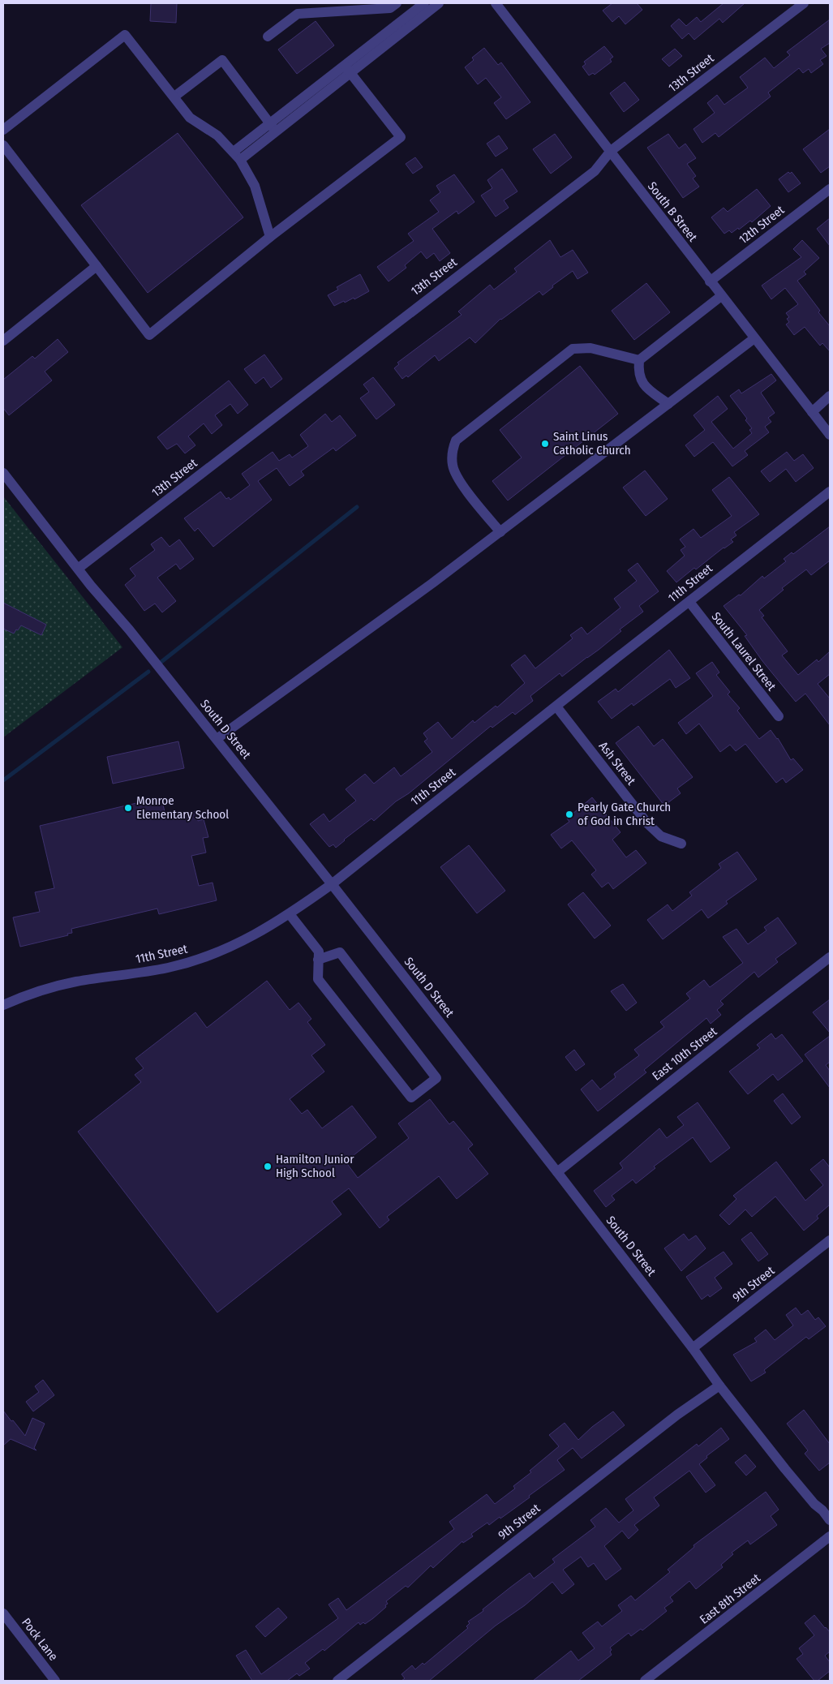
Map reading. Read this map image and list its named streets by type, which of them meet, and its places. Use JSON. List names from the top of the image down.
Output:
{
  "streets": {
    "street": [
      "13th Street",
      "South B Street",
      "12th Street",
      "11th Street",
      "South Laurel Street",
      "South D Street",
      "Ash Street",
      "East 10th Street",
      "9th Street",
      "East 8th Street",
      "Pock Lane"
    ]
  },
  "crossings": [
    ["13th Street", "South B Street"],
    ["13th Street", "South D Street"],
    ["South B Street", "12th Street"],
    ["11th Street", "South Laurel Street"],
    ["11th Street", "South D Street"],
    ["11th Street", "Ash Street"],
    ["South D Street", "East 10th Street"],
    ["South D Street", "9th Street"]
  ],
  "places": [
    "Saint Linus Catholic Church",
    "Monroe Elementary School",
    "Pearly Gate Church of God in Christ",
    "Hamilton Junior High School"
  ]
}
